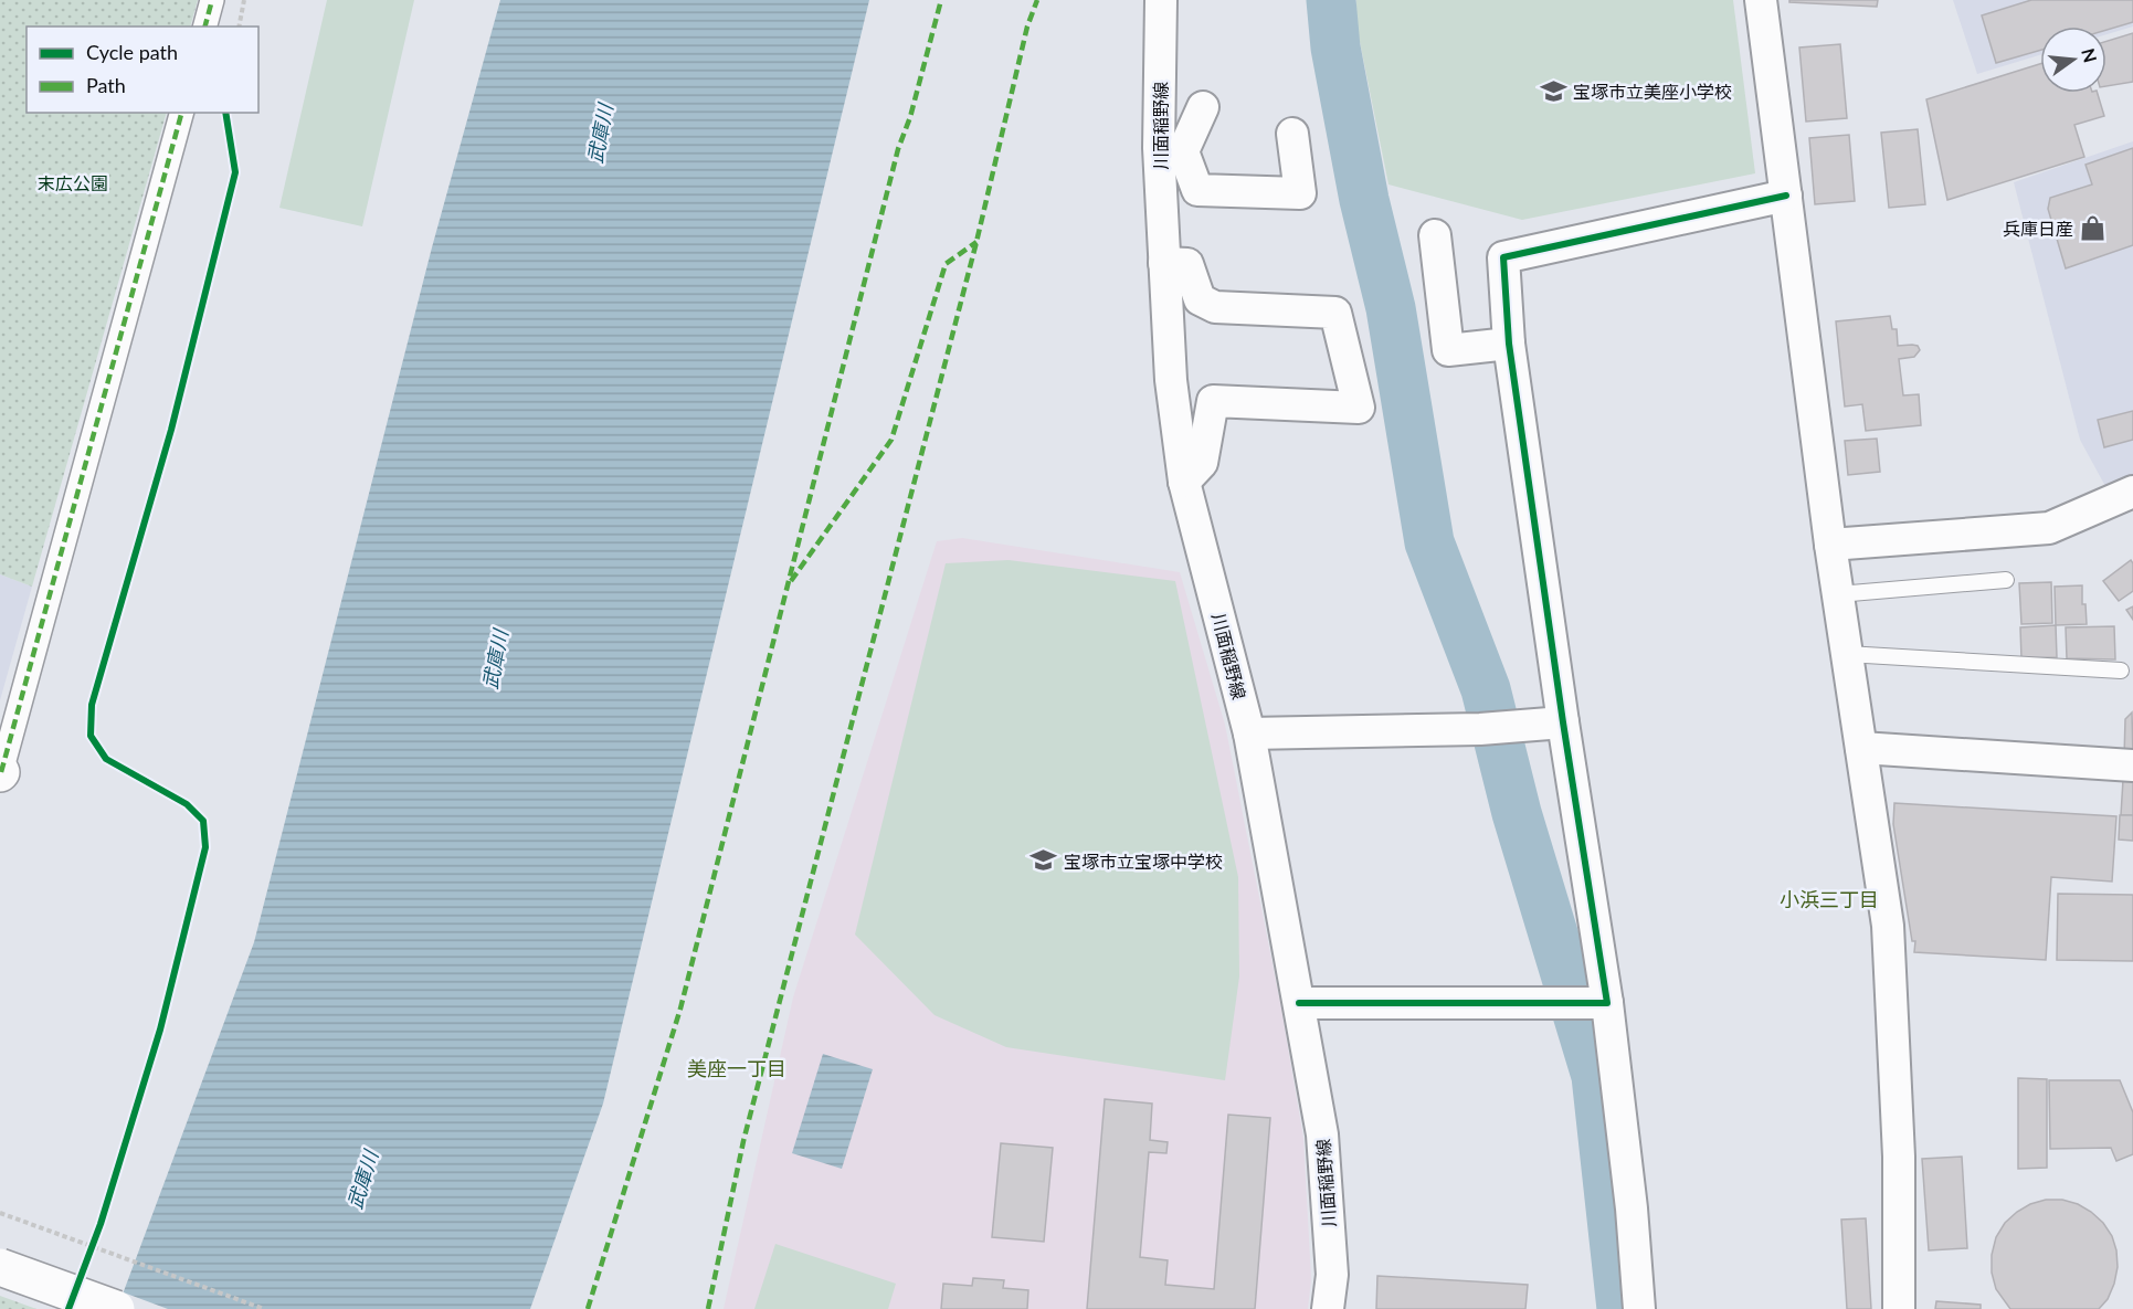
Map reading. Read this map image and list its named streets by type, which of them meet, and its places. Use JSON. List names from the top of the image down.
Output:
{
  "streets": {
    "street": ["川面稲野線"]
  },
  "districts": ["小浜三丁目", "美座一丁目"],
  "water": ["武庫川"],
  "parks": ["末広公園"],
  "places": {
    "school or university": ["宝塚市立美座小学校", "宝塚市立宝塚中学校"],
    "shop": ["兵庫日産"]
  },
  "legend": ["Cycle path", "Path"],
  "north": "right"
}
